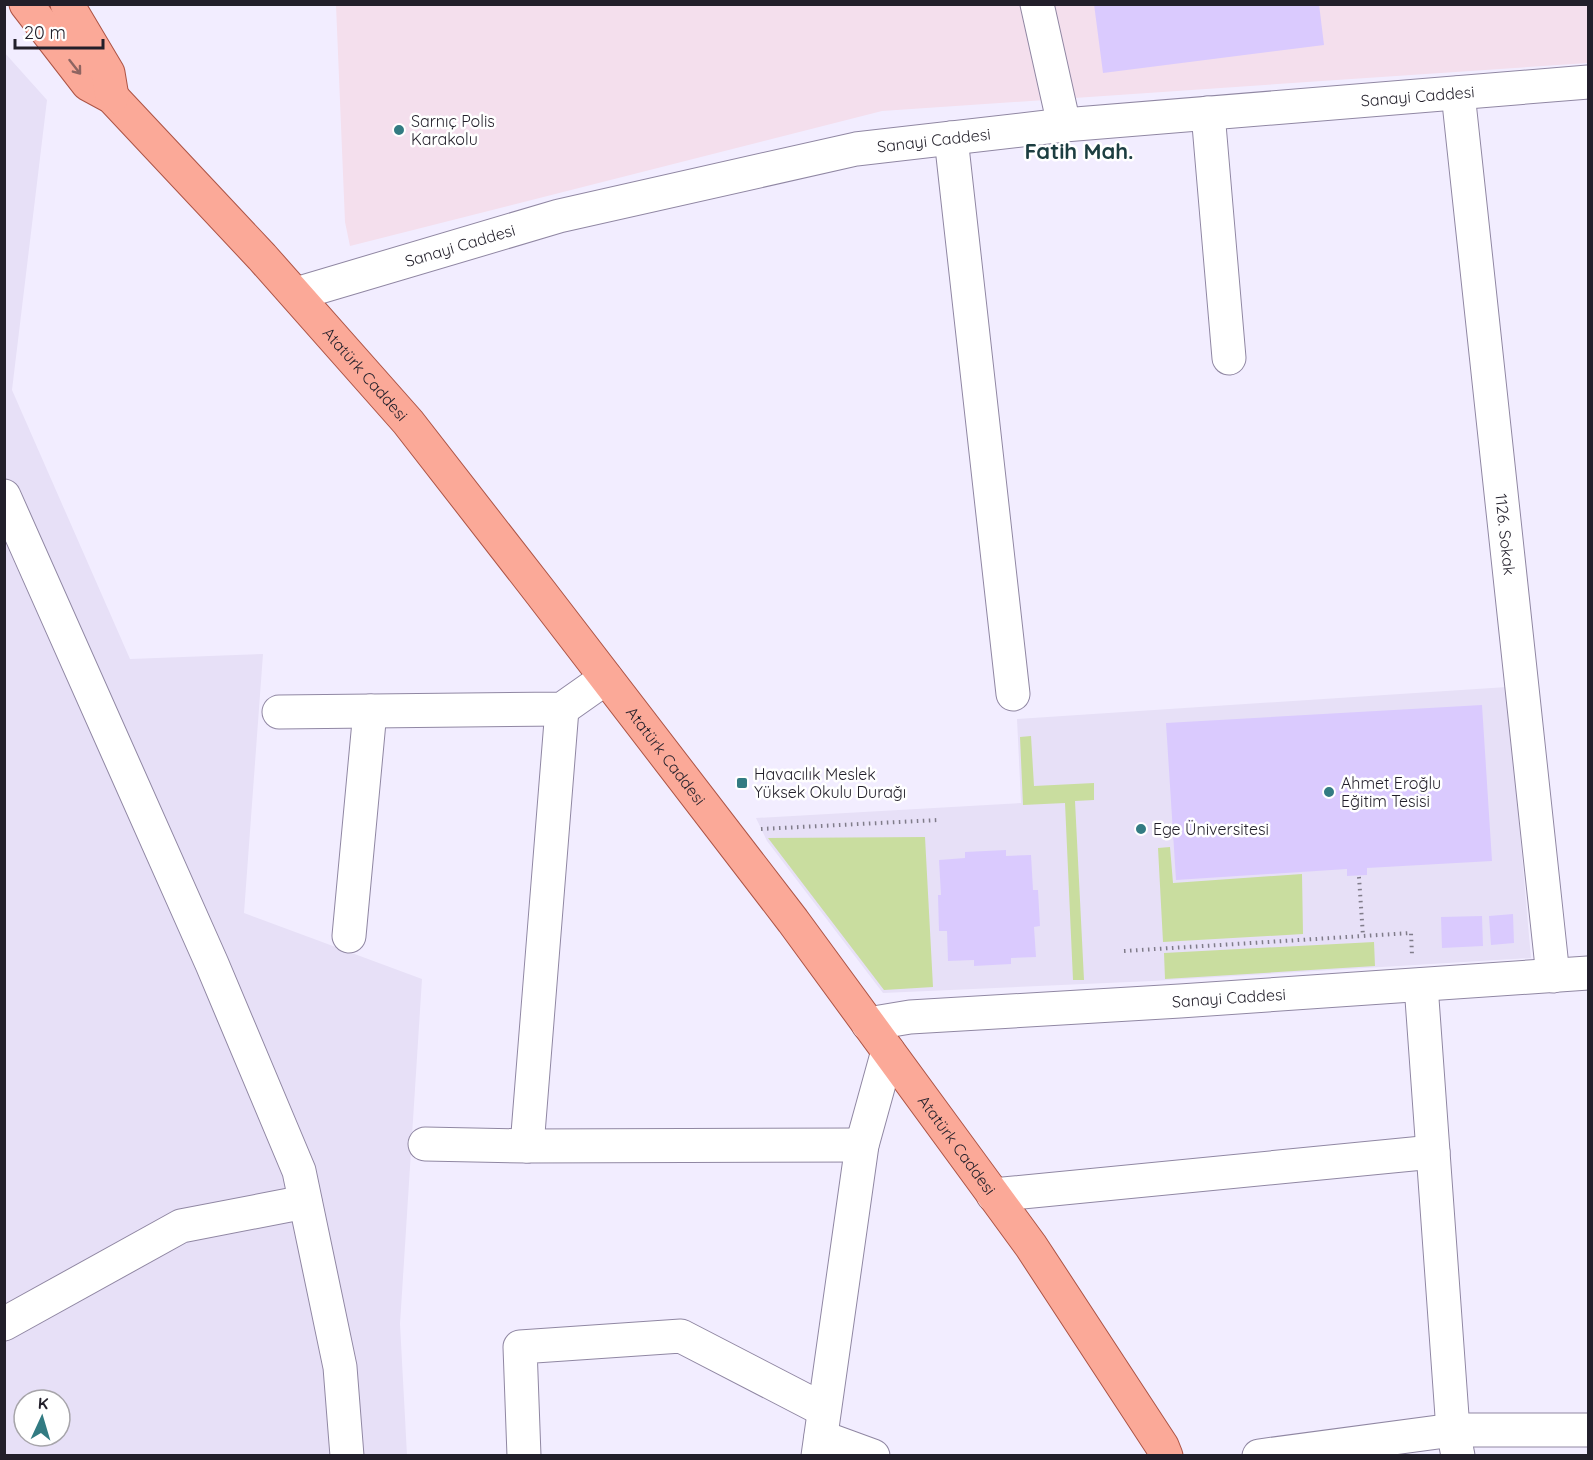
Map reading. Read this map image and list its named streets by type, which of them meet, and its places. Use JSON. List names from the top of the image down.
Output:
{
  "streets": {
    "main road": ["Atatürk Caddesi"],
    "street": ["Sanayi Caddesi", "1126. Sokak"]
  },
  "crossings": [
    ["Sanayi Caddesi", "Atatürk Caddesi"],
    ["Sanayi Caddesi", "1126. Sokak"]
  ],
  "districts": ["Fatih Mah."],
  "places": {
    "other": ["Sarnıç Polis Karakolu", "Ahmet Eroğlu Eğitim Tesisi", "Ege Üniversitesi"],
    "transit": ["Havacılık Meslek Yüksek Okulu Durağı"]
  },
  "scale_bar": "20 m",
  "north": "top"
}
